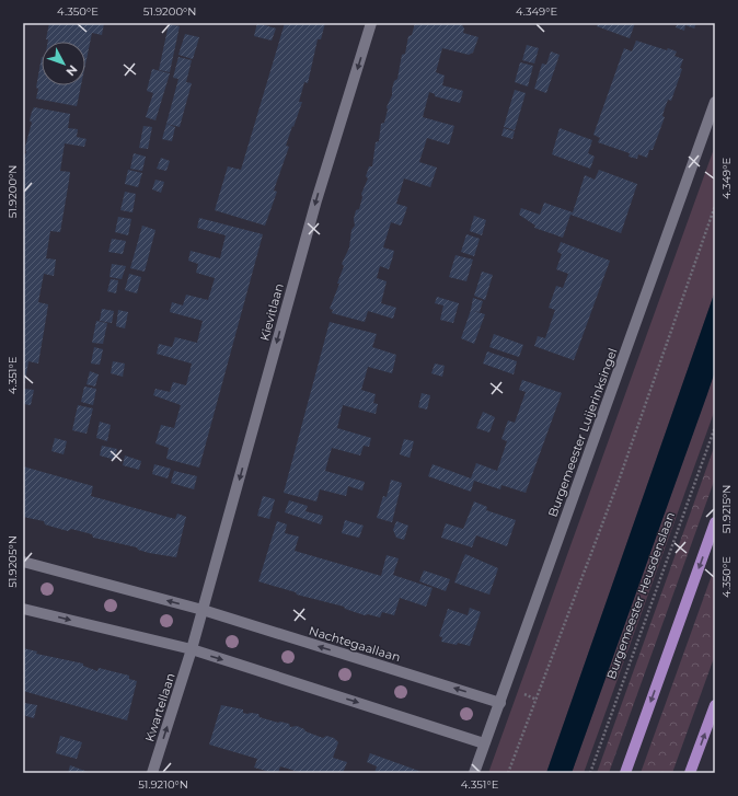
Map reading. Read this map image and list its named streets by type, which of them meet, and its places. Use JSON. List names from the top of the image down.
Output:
{
  "streets": {
    "street": [
      "Kievitlaan",
      "Burgemeester Luijerinksingel",
      "Nachtegaallaan",
      "Kwartellaan"
    ],
    "path": ["Burgemeester Heusdenslaan"]
  },
  "crossings": [
    ["Kievitlaan", "Nachtegaallaan"],
    ["Burgemeester Luijerinksingel", "Nachtegaallaan"]
  ],
  "one_way": ["Kievitlaan", "Kwartellaan"],
  "north": "bottom right",
  "coordinates": [
    "4.350°E",
    "51.9200°N",
    "4.349°E",
    "4.351°E",
    "51.9215°N",
    "51.9205°N",
    "51.9210°N"
  ]
}
